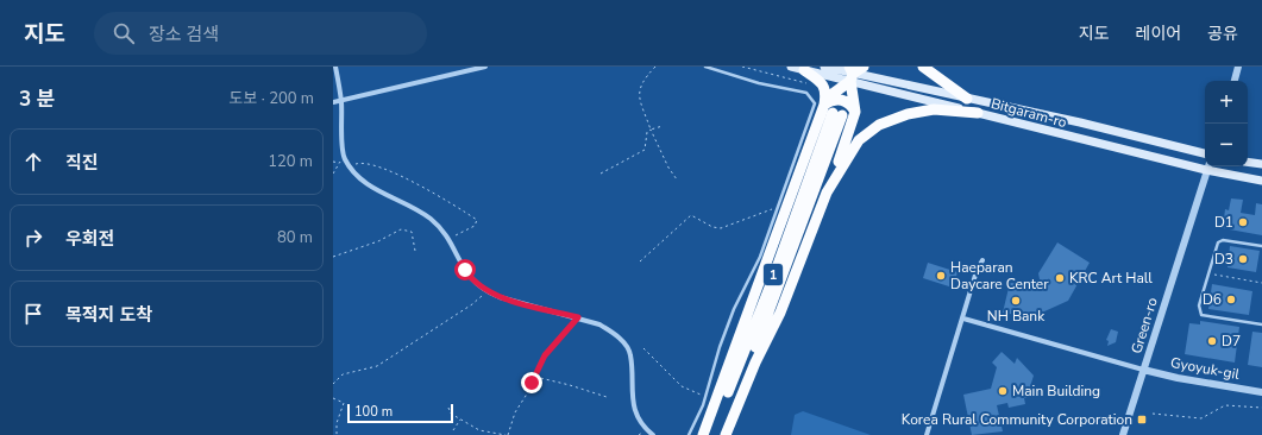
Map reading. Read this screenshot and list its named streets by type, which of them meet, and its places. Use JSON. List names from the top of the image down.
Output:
{
  "streets": {
    "highway": ["1"],
    "main road": ["Bitgaram-ro"],
    "street": ["Green-ro", "Gyoyuk-gil"]
  },
  "crossings": [
    ["Bitgaram-ro", "Green-ro"],
    ["Green-ro", "Gyoyuk-gil"]
  ],
  "places": {
    "other": [
      "D1",
      "D3",
      "Haeparan Daycare Center",
      "KRC Art Hall",
      "D6",
      "NH Bank",
      "D7",
      "Main Building"
    ],
    "transit": ["Korea Rural Community Corporation"]
  },
  "scale_bar": "100 m",
  "page": {
    "header": "지도",
    "search": "장소 검색",
    "nav": ["지도", "레이어", "공유"],
    "heading": ["3 분", "도보 · 200 m"],
    "map_buttons": ["+", "−"],
    "list": [
      ["직진", "120 m"],
      ["우회전", "80 m"],
      "목적지 도착"
    ],
    "scale": "100 m"
  }
}
